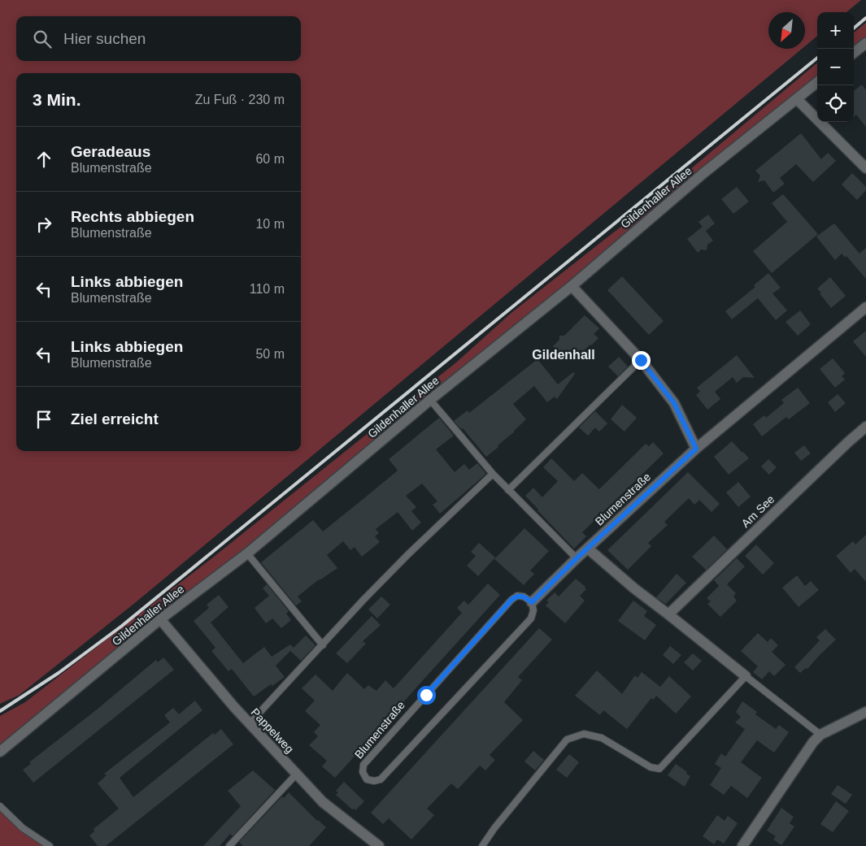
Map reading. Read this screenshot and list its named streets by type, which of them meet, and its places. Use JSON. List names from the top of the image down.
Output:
{
  "streets": {
    "street": [
      "Gildenhaller Allee",
      "Blumenstraße",
      "Am See",
      "Pappelweg"
    ]
  },
  "crossings": [
    ["Gildenhaller Allee", "Pappelweg"]
  ],
  "districts": ["Gildenhall"],
  "north": "bottom left",
  "page": {
    "map_buttons": ["+", "−"],
    "search": "Hier suchen",
    "heading": ["3 Min.", "Zu Fuß · 230 m"],
    "list": [
      ["Geradeaus", "Blumenstraße", "60 m"],
      ["Rechts abbiegen", "Blumenstraße", "10 m"],
      ["Links abbiegen", "Blumenstraße", "110 m"],
      ["Links abbiegen", "Blumenstraße", "50 m"],
      "Ziel erreicht"
    ]
  }
}
